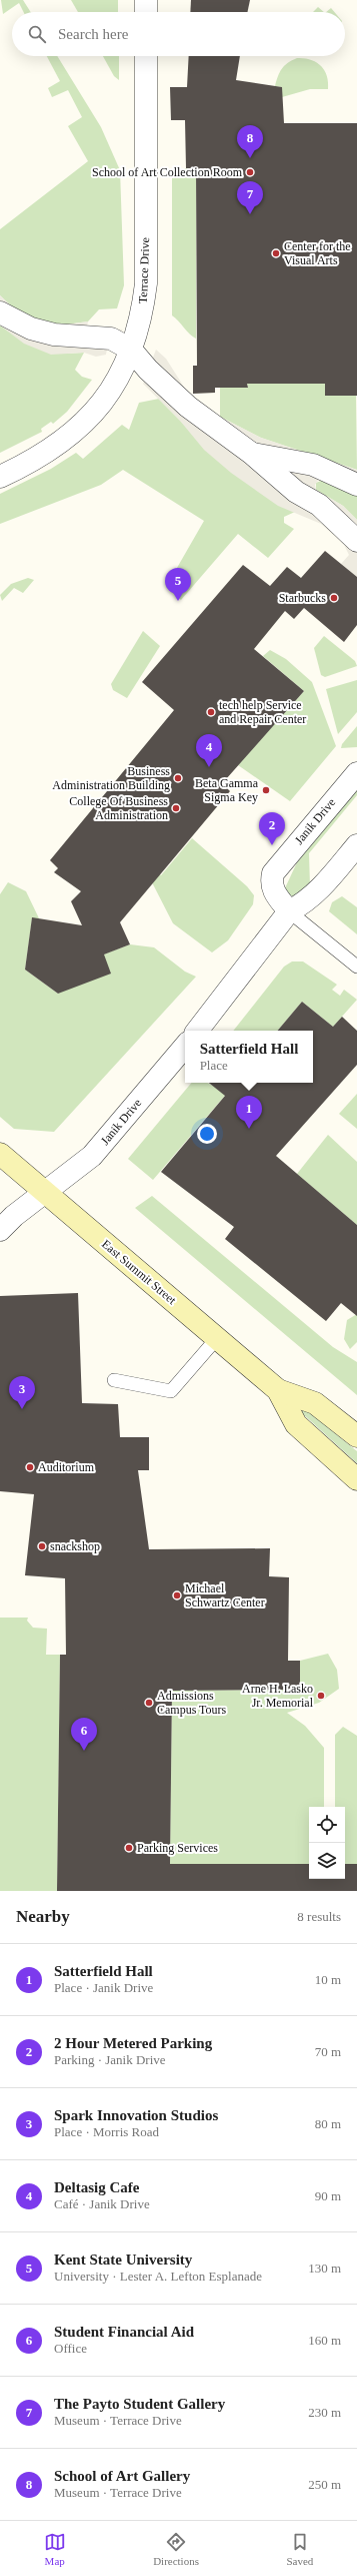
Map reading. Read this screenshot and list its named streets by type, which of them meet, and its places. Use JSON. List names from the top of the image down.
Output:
{
  "streets": {
    "main road": ["East Summit Street"],
    "street": ["Terrace Drive", "Janik Drive"]
  },
  "crossings": [
    ["Janik Drive", "East Summit Street"]
  ],
  "places": [
    "School of Art Collection Room",
    "Center for the Visual Arts",
    "Starbucks",
    "tech help Service and Repair Center",
    "Business Administration Building",
    "Beta Gamma Sigma Key",
    "College Of Business Administration",
    "Auditorium",
    "snackshop",
    "Michael Schwartz Center",
    "Arne H. Lasko Jr. Memorial",
    "Admissions Campus Tours",
    "Parking Services"
  ],
  "page": {
    "search": "Search here",
    "pins": [
      "8",
      "7",
      "5",
      "4",
      "2",
      "1",
      "3",
      "6"
    ],
    "popup": ["Satterfield Hall", "Place"],
    "heading": ["Nearby", "8 results"],
    "list": [
      {
        "mark": "1",
        "name": "Satterfield Hall",
        "note": "Place · Janik Drive",
        "value": "10 m"
      },
      {
        "mark": "2",
        "name": "2 Hour Metered Parking",
        "note": "Parking · Janik Drive",
        "value": "70 m"
      },
      {
        "mark": "3",
        "name": "Spark Innovation Studios",
        "note": "Place · Morris Road",
        "value": "80 m"
      },
      {
        "mark": "4",
        "name": "Deltasig Cafe",
        "note": "Café · Janik Drive",
        "value": "90 m"
      },
      {
        "mark": "5",
        "name": "Kent State University",
        "note": "University · Lester A. Lefton Esplanade",
        "value": "130 m"
      },
      {
        "mark": "6",
        "name": "Student Financial Aid",
        "note": "Office",
        "value": "160 m"
      },
      {
        "mark": "7",
        "name": "The Payto Student Gallery",
        "note": "Museum · Terrace Drive",
        "value": "230 m"
      },
      {
        "mark": "8",
        "name": "School of Art Gallery",
        "note": "Museum · Terrace Drive",
        "value": "250 m"
      }
    ],
    "nav": ["Map", "Directions", "Saved"]
  }
}
